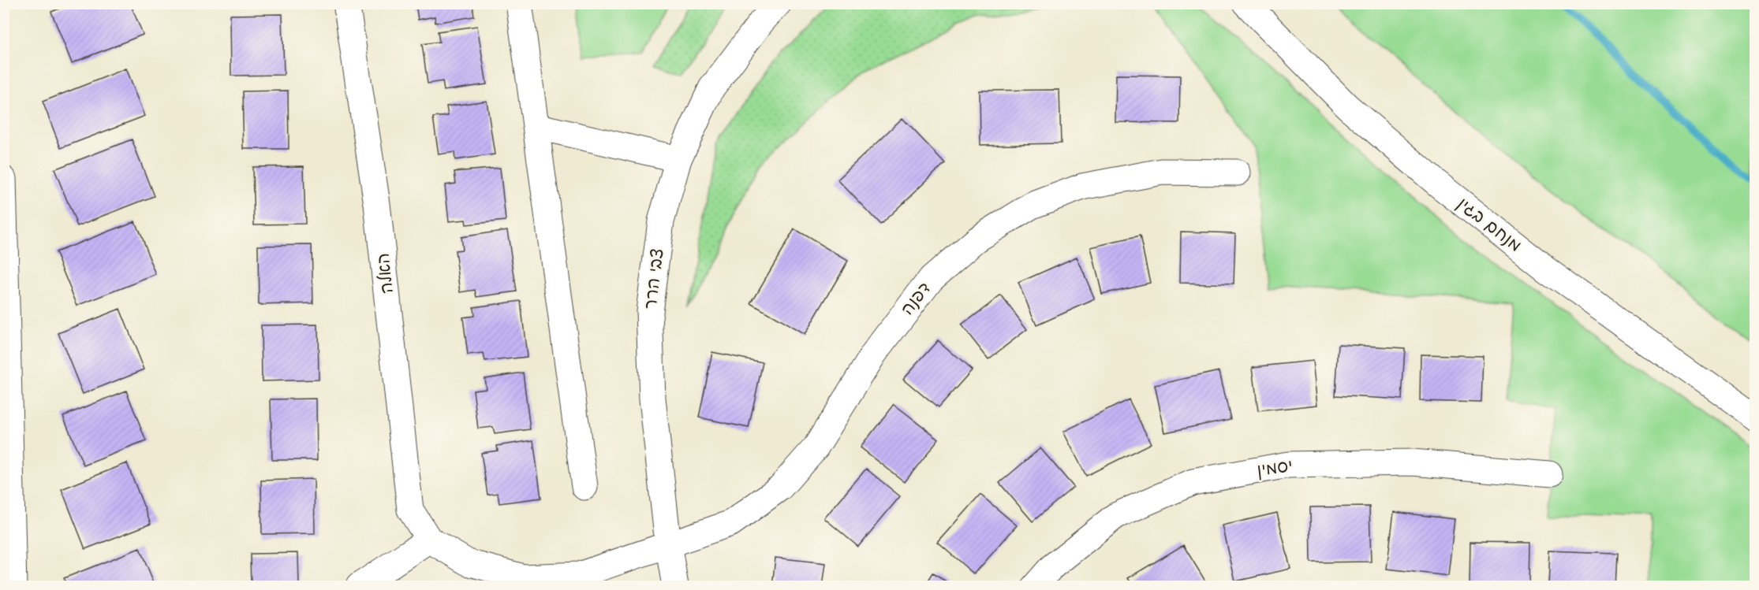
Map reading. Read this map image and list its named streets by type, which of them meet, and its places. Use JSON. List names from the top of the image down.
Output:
{
  "streets": {
    "street": [
      "מנחם בגין",
      "האלה",
      "צבי הרר",
      "דפנה",
      "יסמין"
    ]
  },
  "crossings": [
    ["האלה", "צבי הרר"],
    ["האלה", "דפנה"],
    ["צבי הרר", "דפנה"]
  ]
}
